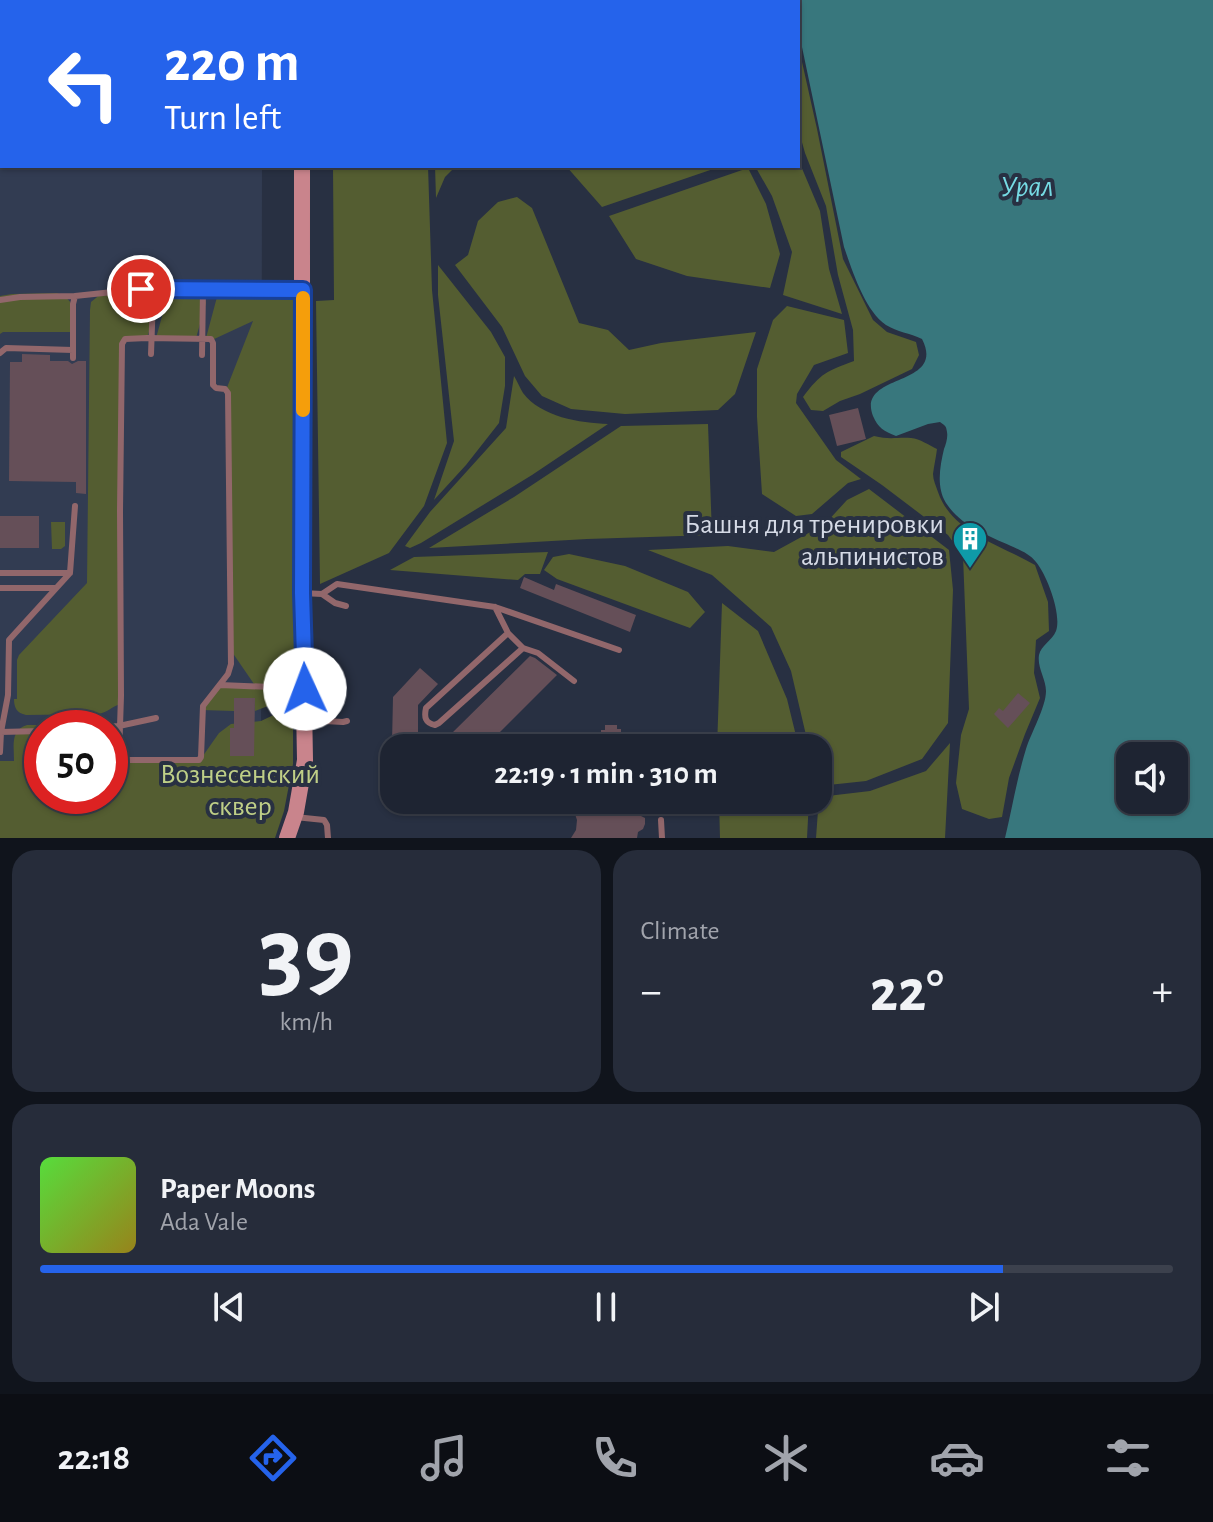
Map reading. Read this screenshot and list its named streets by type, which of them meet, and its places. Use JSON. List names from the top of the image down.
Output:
{
  "water": ["Урал"],
  "parks": ["Вознесенский cквер"],
  "places": {
    "building": ["Башня для тренировки альпинистов"]
  },
  "page": {
    "turn": ["220 m", "Turn left"],
    "limit": "50",
    "trip": "22:19 · 1 min · 310 m",
    "tile": [
      ["39", "km/h"],
      "Climate"
    ],
    "heat": ["−", "22°", "+"],
    "song": ["Paper Moons", "Ada Vale"],
    "tabs": "22:18"
  }
}
